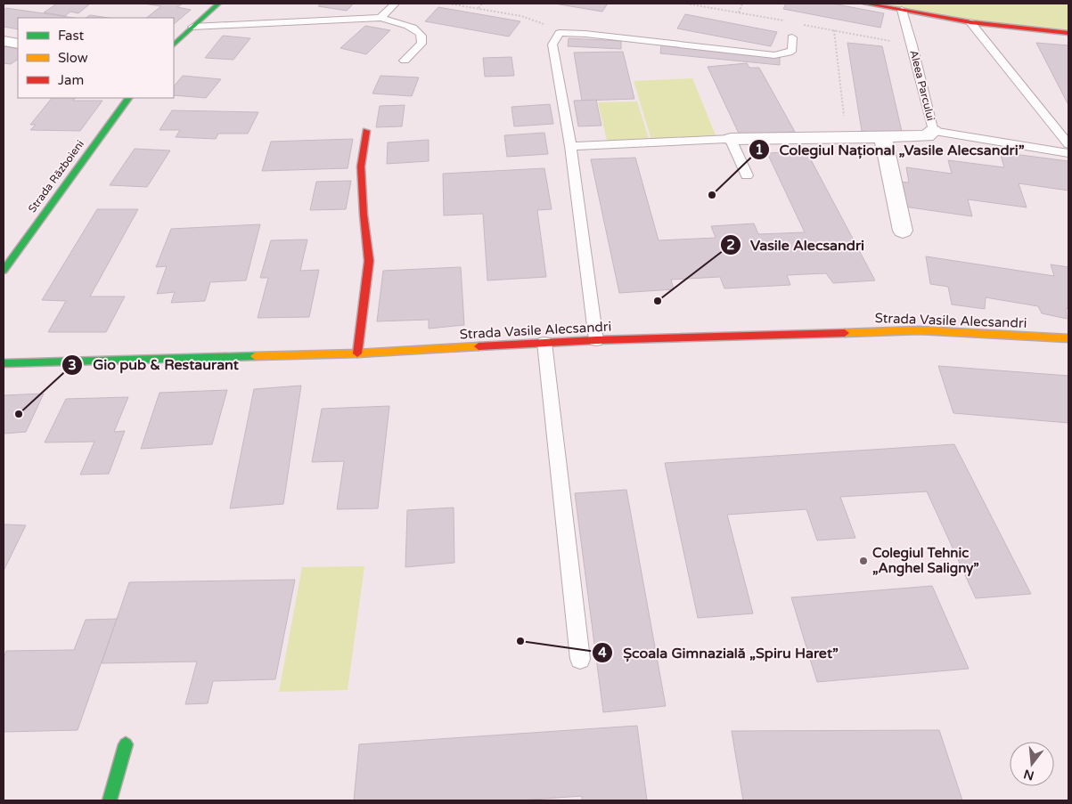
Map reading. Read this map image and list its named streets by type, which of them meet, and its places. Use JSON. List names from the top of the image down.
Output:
{
  "streets": {
    "street": ["Strada Războieni", "Strada Vasile Alecsandri"],
    "lane": ["Aleea Parcului"]
  },
  "places": [
    "Colegiul Național „Vasile Alecsandri”",
    "Vasile Alecsandri",
    "Gio pub & Restaurant",
    "Colegiul Tehnic „Anghel Saligny”",
    "Școala Gimnazială „Spiru Haret”"
  ],
  "legend": ["Fast", "Slow", "Jam"],
  "north": "bottom"
}
